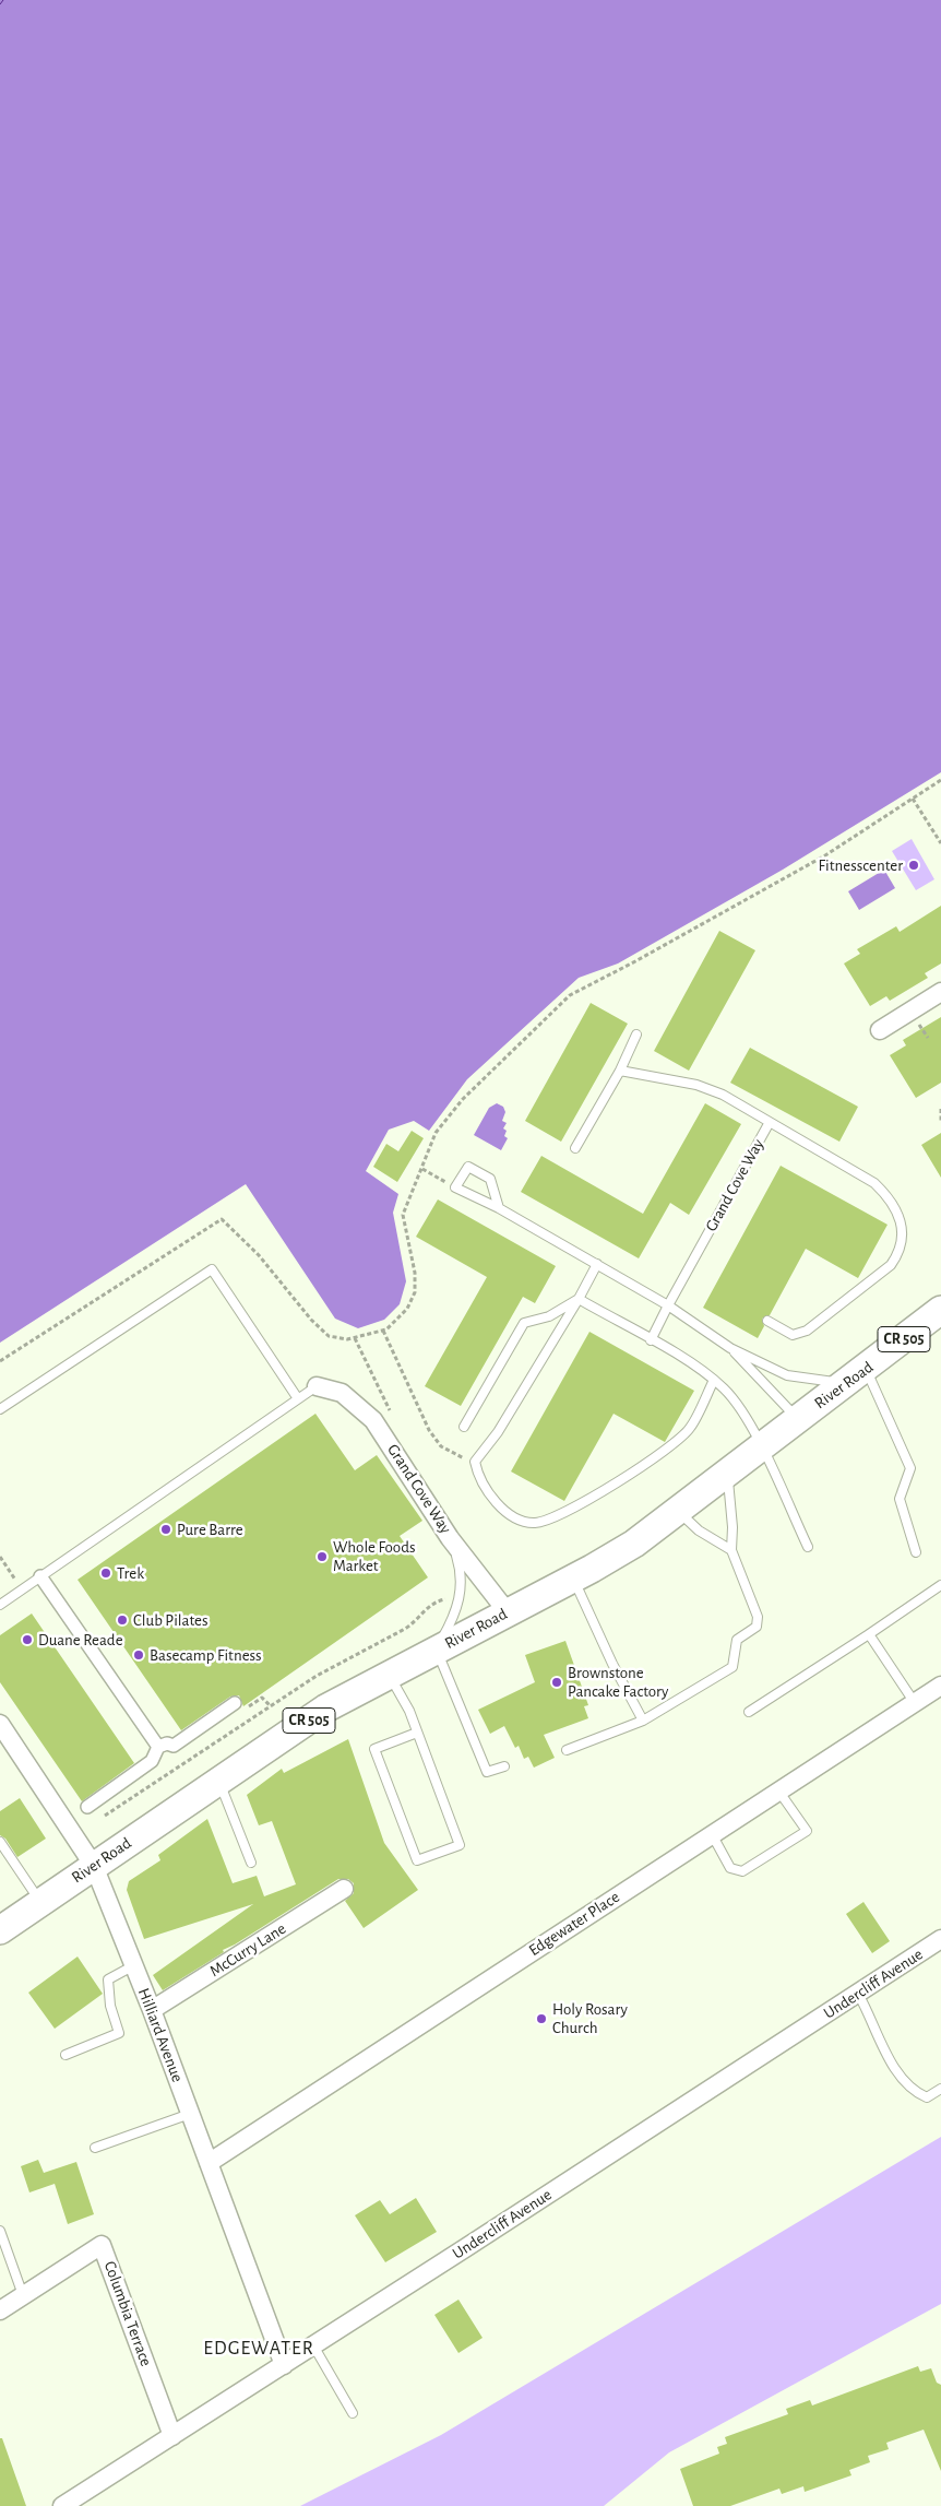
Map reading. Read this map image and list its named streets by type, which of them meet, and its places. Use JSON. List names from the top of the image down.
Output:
{
  "streets": {
    "main road": ["CR 505", "River Road"],
    "street": [
      "Grand Cove Way",
      "Edgewater Place",
      "McCurry Lane",
      "Undercliff Avenue",
      "Hilliard Avenue",
      "Columbia Terrace"
    ]
  },
  "crossings": [
    ["Grand Cove Way", "River Road"],
    ["River Road", "Hilliard Avenue"],
    ["Edgewater Place", "Hilliard Avenue"],
    ["McCurry Lane", "Hilliard Avenue"],
    ["Undercliff Avenue", "Hilliard Avenue"],
    ["Undercliff Avenue", "Columbia Terrace"]
  ],
  "districts": ["EDGEWATER"],
  "places": [
    "Fitnesscenter",
    "Pure Barre",
    "Whole Foods Market",
    "Trek",
    "Club Pilates",
    "Duane Reade",
    "Basecamp Fitness",
    "Brownstone Pancake Factory",
    "Holy Rosary Church"
  ]
}
